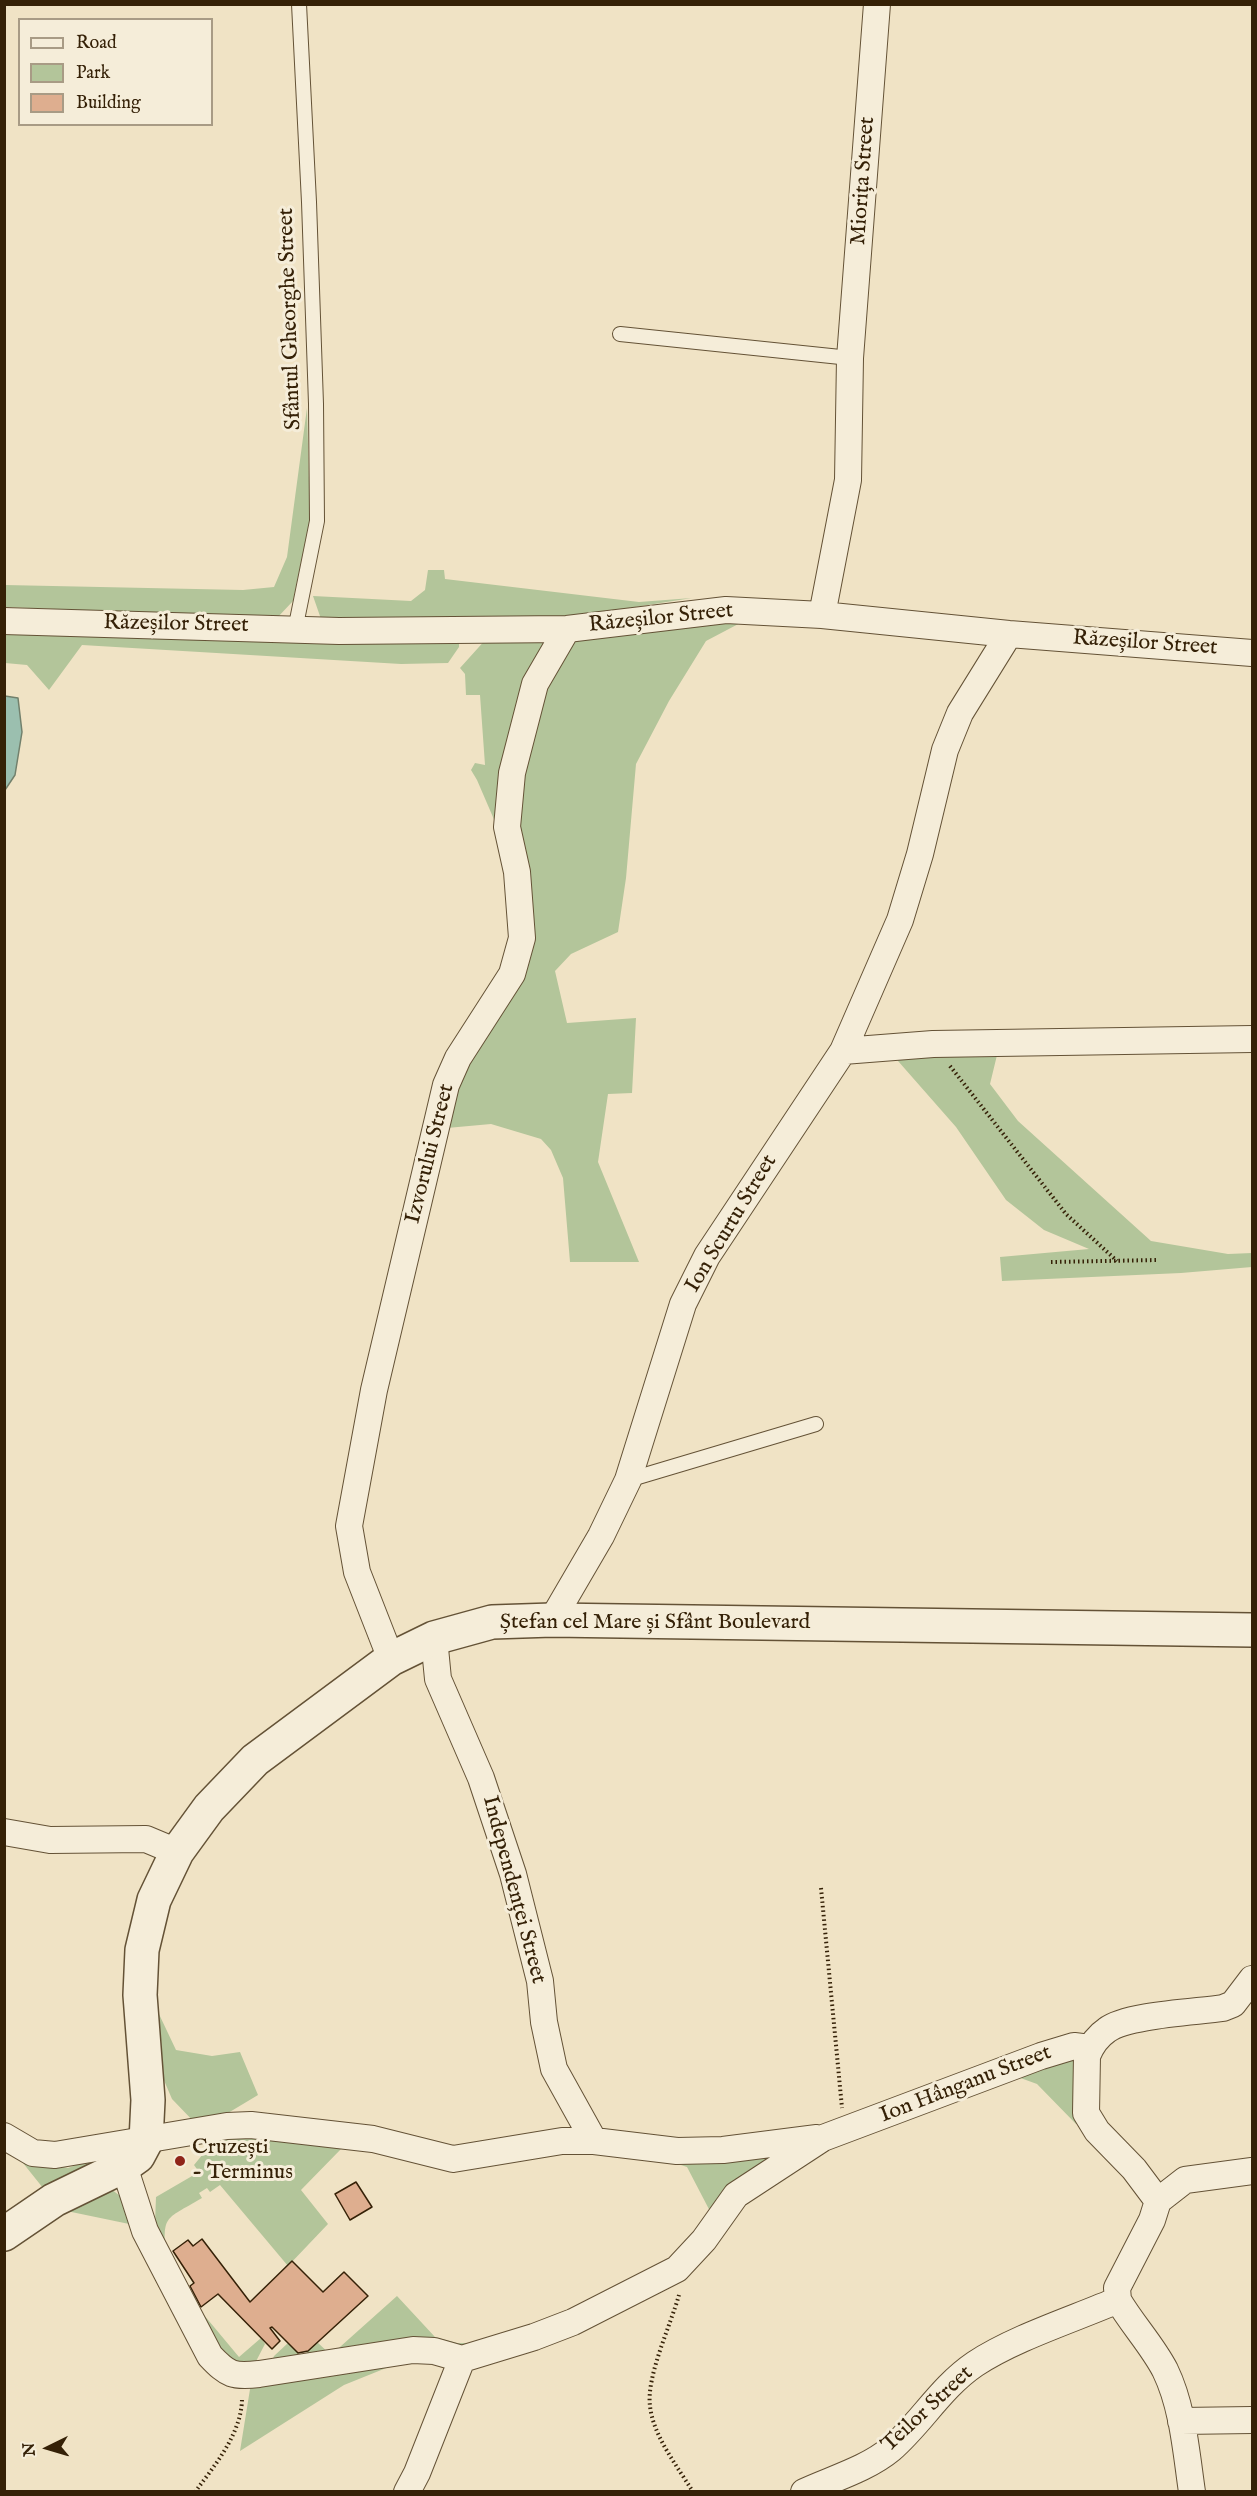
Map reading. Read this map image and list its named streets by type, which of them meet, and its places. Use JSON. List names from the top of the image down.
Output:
{
  "streets": {
    "street": [
      "Miorița Street",
      "Răzeșilor Street",
      "Izvorului Street",
      "Ion Scurtu Street",
      "Ștefan cel Mare și Sfânt Boulevard",
      "Independenței Street",
      "Ion Hânganu Street",
      "Teilor Street"
    ],
    "lane": ["Sfântul Gheorghe Street"]
  },
  "crossings": [
    ["Miorița Street", "Răzeșilor Street"],
    ["Sfântul Gheorghe Street", "Răzeșilor Street"],
    ["Răzeșilor Street", "Izvorului Street"],
    ["Răzeșilor Street", "Ion Scurtu Street"],
    ["Izvorului Street", "Ștefan cel Mare și Sfânt Boulevard"],
    ["Ion Scurtu Street", "Ștefan cel Mare și Sfânt Boulevard"],
    ["Ștefan cel Mare și Sfânt Boulevard", "Independenței Street"]
  ],
  "places": ["Cruzești - Terminus"],
  "legend": ["Road", "Park", "Building"],
  "north": "left"
}
